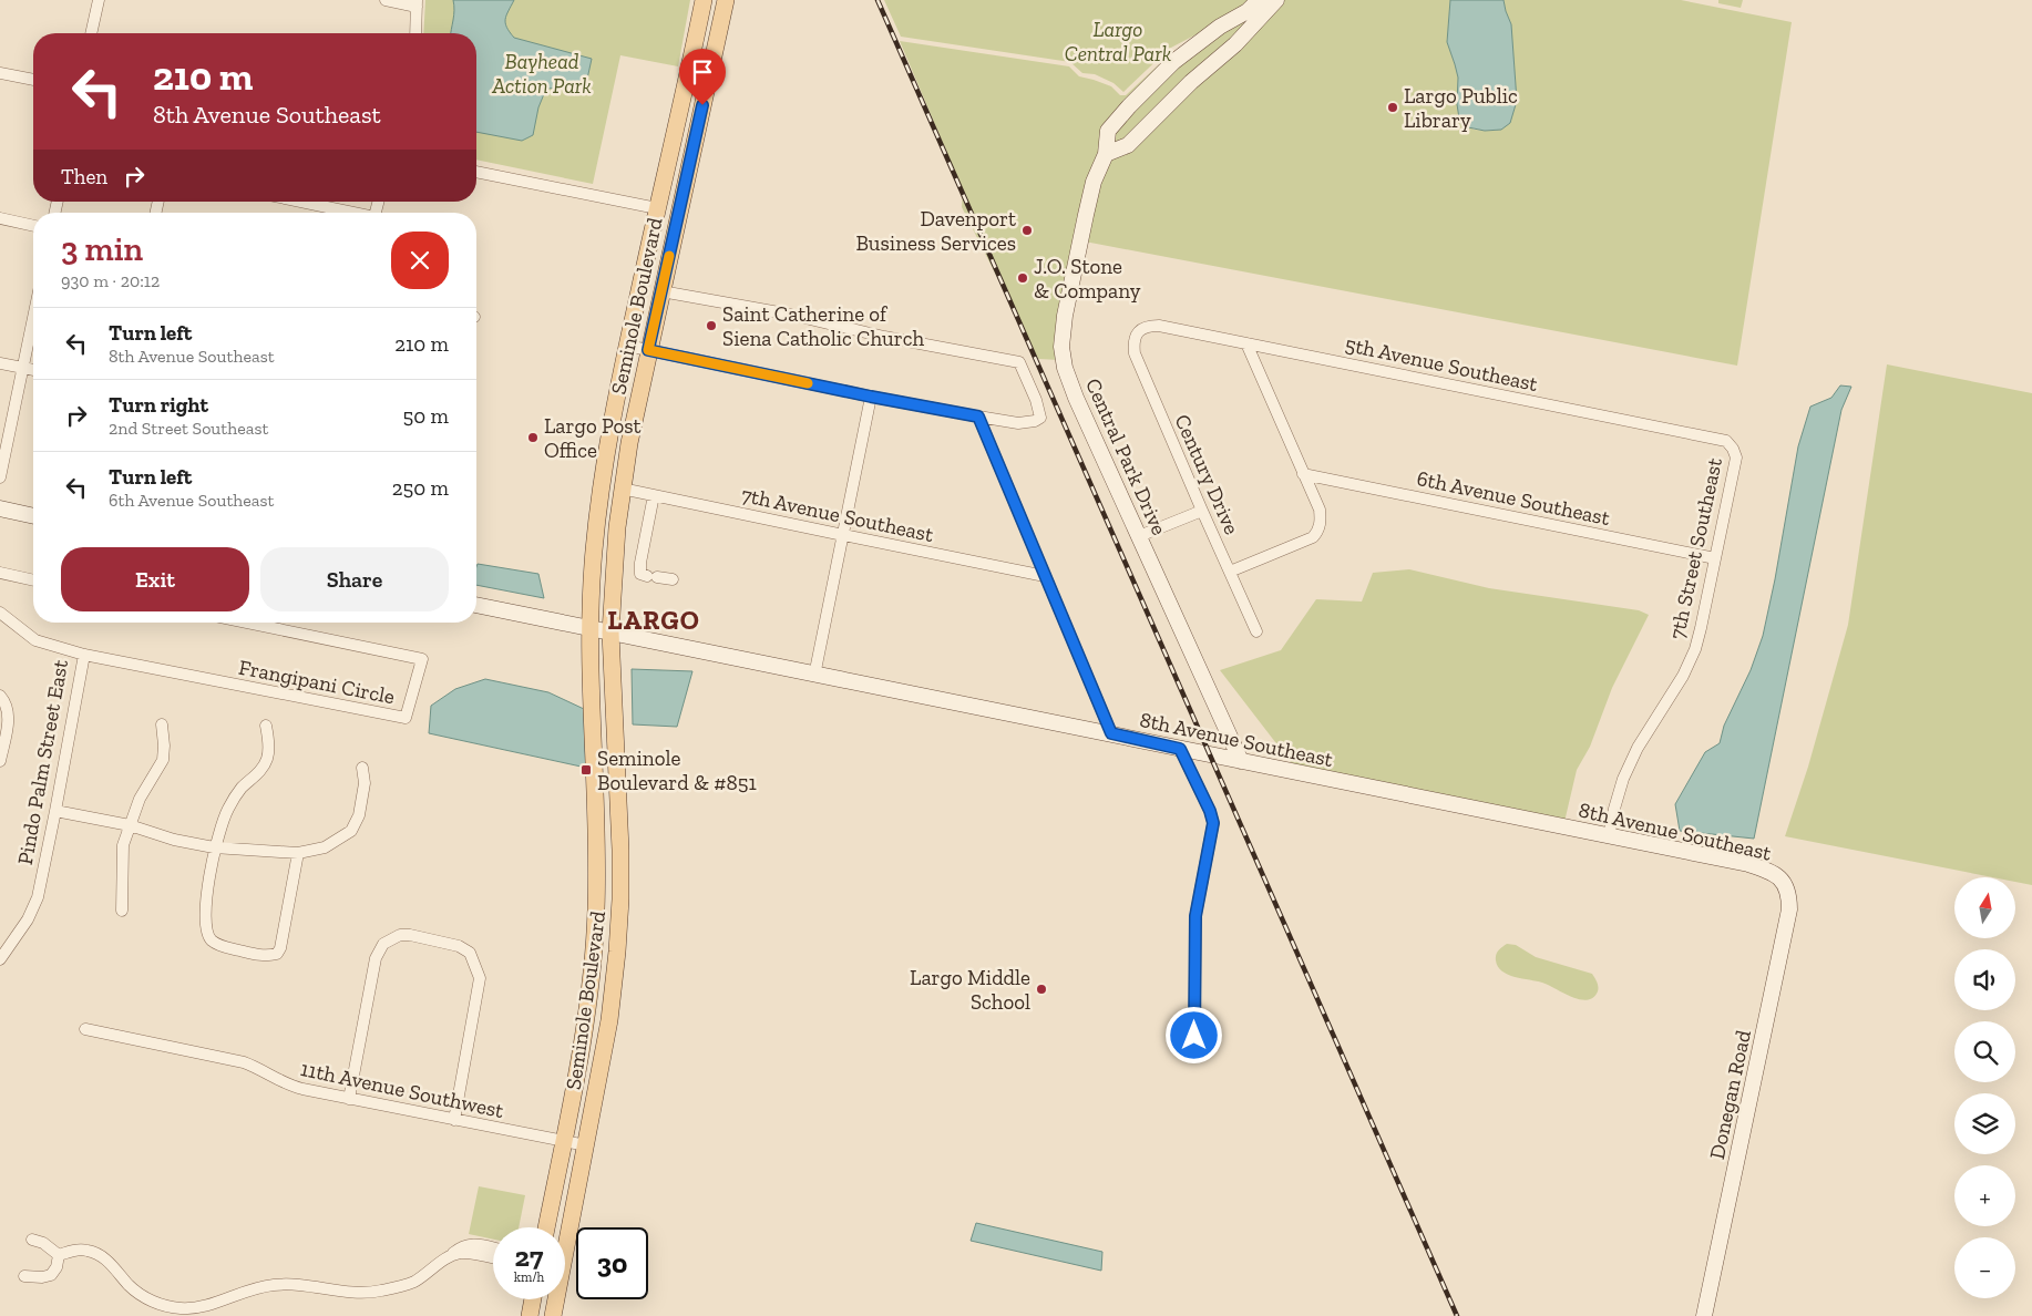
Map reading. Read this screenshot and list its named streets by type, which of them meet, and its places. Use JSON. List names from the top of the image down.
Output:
{
  "streets": {
    "main road": ["Seminole Boulevard"],
    "street": [
      "5th Avenue Southeast",
      "Central Park Drive",
      "Century Drive",
      "6th Avenue Southeast",
      "7th Avenue Southeast",
      "7th Street Southeast",
      "Frangipani Circle",
      "8th Avenue Southeast",
      "Pindo Palm Street East",
      "11th Avenue Southwest",
      "Donegan Road"
    ]
  },
  "crossings": [
    ["Seminole Boulevard", "7th Avenue Southeast"],
    ["Seminole Boulevard", "8th Avenue Southeast"],
    ["Seminole Boulevard", "11th Avenue Southwest"],
    ["5th Avenue Southeast", "Century Drive"],
    ["5th Avenue Southeast", "7th Street Southeast"],
    ["Central Park Drive", "8th Avenue Southeast"],
    ["6th Avenue Southeast", "7th Street Southeast"],
    ["7th Street Southeast", "8th Avenue Southeast"],
    ["Frangipani Circle", "Pindo Palm Street East"],
    ["8th Avenue Southeast", "Donegan Road"]
  ],
  "districts": ["LARGO"],
  "parks": ["Largo Central Park", "Bayhead Action Park"],
  "places": {
    "other": [
      "Largo Public Library",
      "Davenport Business Services",
      "J.O. Stone & Company",
      "Saint Catherine of Siena Catholic Church",
      "Largo Post Office",
      "Largo Middle School"
    ],
    "transit": ["Seminole Boulevard & #851"]
  },
  "north": "top",
  "page": {
    "turn": ["210 m", "8th Avenue Southeast"],
    "then": "Then",
    "heading": ["3 min", "930 m · 20:12"],
    "list": [
      {
        "name": "Turn left",
        "note": "8th Avenue Southeast",
        "value": "210 m"
      },
      {
        "name": "Turn right",
        "note": "2nd Street Southeast",
        "value": "50 m"
      },
      {
        "name": "Turn left",
        "note": "6th Avenue Southeast",
        "value": "250 m"
      }
    ],
    "buttons": ["Exit", "Share"],
    "map_buttons": ["+", "−"],
    "speed": "27 km/h",
    "limit": "30"
  }
}
